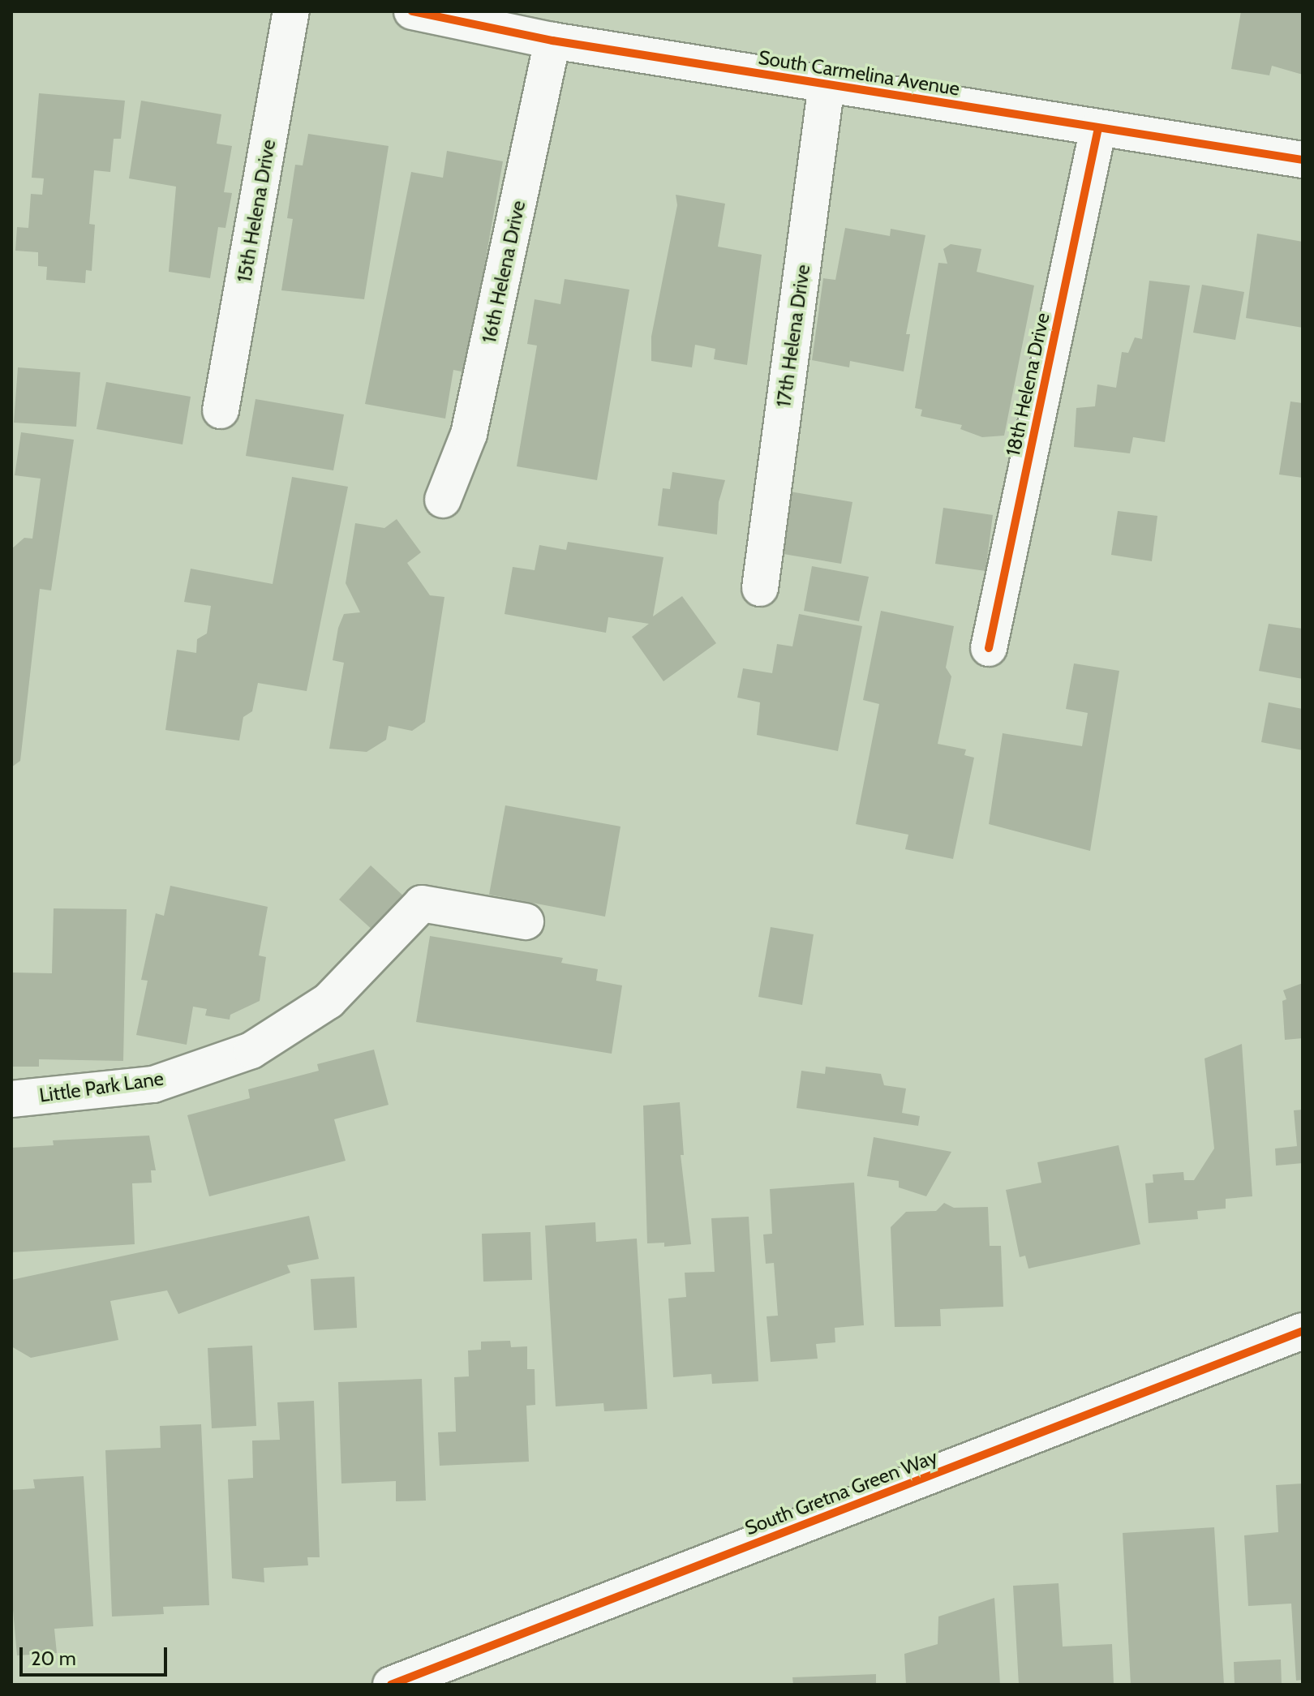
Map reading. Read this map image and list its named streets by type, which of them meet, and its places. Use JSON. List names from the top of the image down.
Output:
{
  "streets": {
    "street": [
      "South Carmelina Avenue",
      "15th Helena Drive",
      "16th Helena Drive",
      "17th Helena Drive",
      "18th Helena Drive",
      "Little Park Lane",
      "South Gretna Green Way"
    ]
  },
  "crossings": [
    ["South Carmelina Avenue", "16th Helena Drive"],
    ["South Carmelina Avenue", "17th Helena Drive"],
    ["South Carmelina Avenue", "18th Helena Drive"]
  ],
  "scale_bar": "20 m"
}
